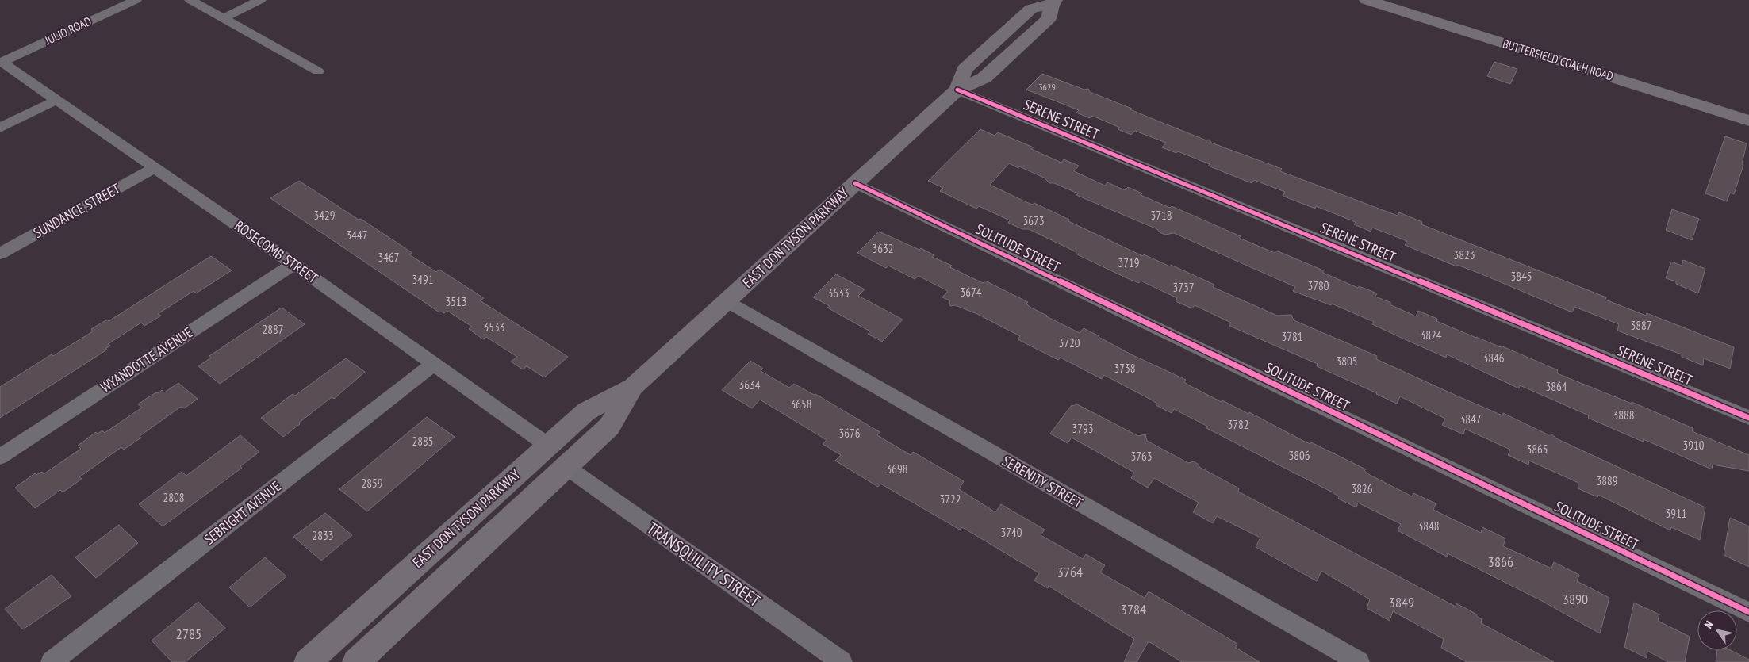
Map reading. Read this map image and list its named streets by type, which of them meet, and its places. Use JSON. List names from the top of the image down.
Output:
{
  "streets": {
    "main road": ["BUTTERFIELD COACH ROAD", "EAST DON TYSON PARKWAY"],
    "street": [
      "JULIO ROAD",
      "SERENE STREET",
      "SUNDANCE STREET",
      "SOLITUDE STREET",
      "ROSECOMB STREET",
      "WYANDOTTE AVENUE",
      "SERENITY STREET",
      "SEBRIGHT AVENUE",
      "TRANSQUILITY STREET"
    ]
  },
  "crossings": [
    ["JULIO ROAD", "ROSECOMB STREET"],
    ["SERENE STREET", "EAST DON TYSON PARKWAY"],
    ["SUNDANCE STREET", "ROSECOMB STREET"],
    ["EAST DON TYSON PARKWAY", "SOLITUDE STREET"],
    ["EAST DON TYSON PARKWAY", "ROSECOMB STREET"],
    ["EAST DON TYSON PARKWAY", "SERENITY STREET"],
    ["EAST DON TYSON PARKWAY", "TRANSQUILITY STREET"],
    ["ROSECOMB STREET", "WYANDOTTE AVENUE"],
    ["ROSECOMB STREET", "SEBRIGHT AVENUE"]
  ],
  "house_numbers": [
    "3629",
    "3429",
    "3718",
    "3673",
    "3447",
    "3632",
    "3823",
    "3467",
    "3719",
    "3845",
    "3491",
    "3780",
    "3737",
    "3674",
    "3633",
    "3513",
    "3887",
    "3533",
    "2887",
    "3824",
    "3781",
    "3720",
    "3846",
    "3805",
    "3738",
    "3634",
    "3864",
    "3658",
    "3888",
    "3847",
    "3782",
    "3793",
    "3676",
    "2885",
    "3910",
    "3865",
    "3806",
    "3763",
    "3698",
    "3889",
    "2859",
    "3826",
    "2808",
    "3722",
    "3911",
    "3848",
    "3740",
    "2833",
    "3866",
    "3764",
    "3890",
    "3849",
    "3784",
    "2785"
  ],
  "north": "top left"
}
